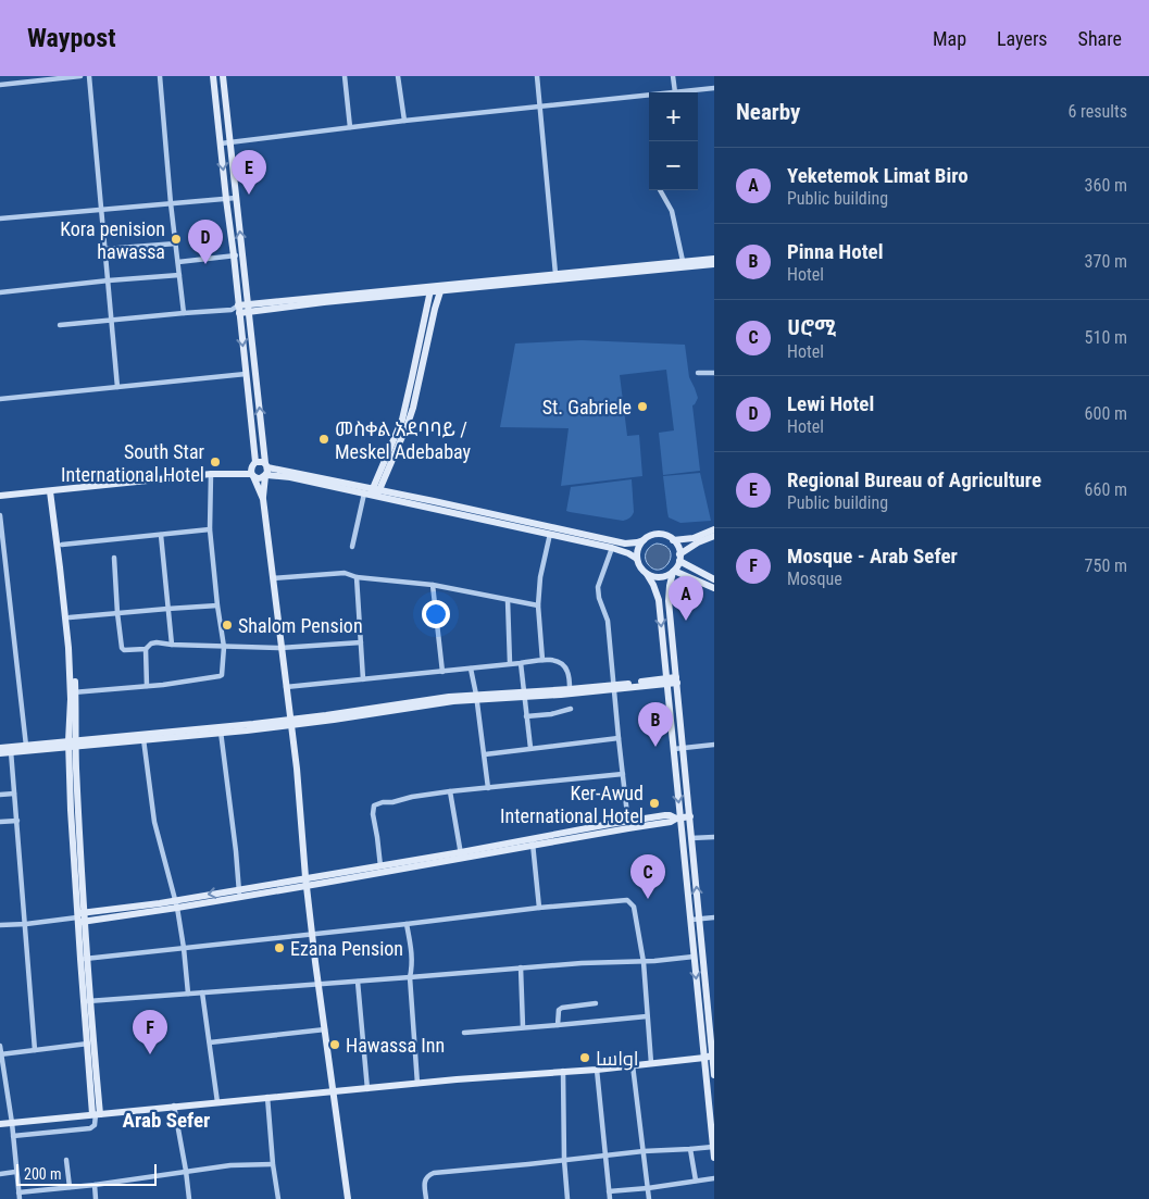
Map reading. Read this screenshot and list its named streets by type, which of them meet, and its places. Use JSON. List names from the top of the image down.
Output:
{
  "districts": ["Arab Sefer"],
  "places": [
    "Kora penision hawassa",
    "St. Gabriele",
    "መስቀል አደባባይ / Meskel Adebabay",
    "South Star International Hotel",
    "Shalom Pension",
    "Ker-Awud International Hotel",
    "Ezana Pension",
    "Hawassa Inn",
    "اواسا"
  ],
  "scale_bar": "200 m",
  "page": {
    "header": "Waypost",
    "nav": ["Map", "Layers", "Share"],
    "heading": ["Nearby", "6 results"],
    "map_buttons": ["+", "−"],
    "list": [
      {
        "mark": "A",
        "name": "Yeketemok Limat Biro",
        "note": "Public building",
        "value": "360 m"
      },
      {
        "mark": "B",
        "name": "Pinna Hotel",
        "note": "Hotel",
        "value": "370 m"
      },
      {
        "mark": "C",
        "name": "ሀሮሚ",
        "note": "Hotel",
        "value": "510 m"
      },
      {
        "mark": "D",
        "name": "Lewi Hotel",
        "note": "Hotel",
        "value": "600 m"
      },
      {
        "mark": "E",
        "name": "Regional Bureau of Agriculture",
        "note": "Public building",
        "value": "660 m"
      },
      {
        "mark": "F",
        "name": "Mosque - Arab Sefer",
        "note": "Mosque",
        "value": "750 m"
      }
    ],
    "pins": [
      "E",
      "D",
      "A",
      "B",
      "C",
      "F"
    ],
    "scale": "200 m"
  }
}
